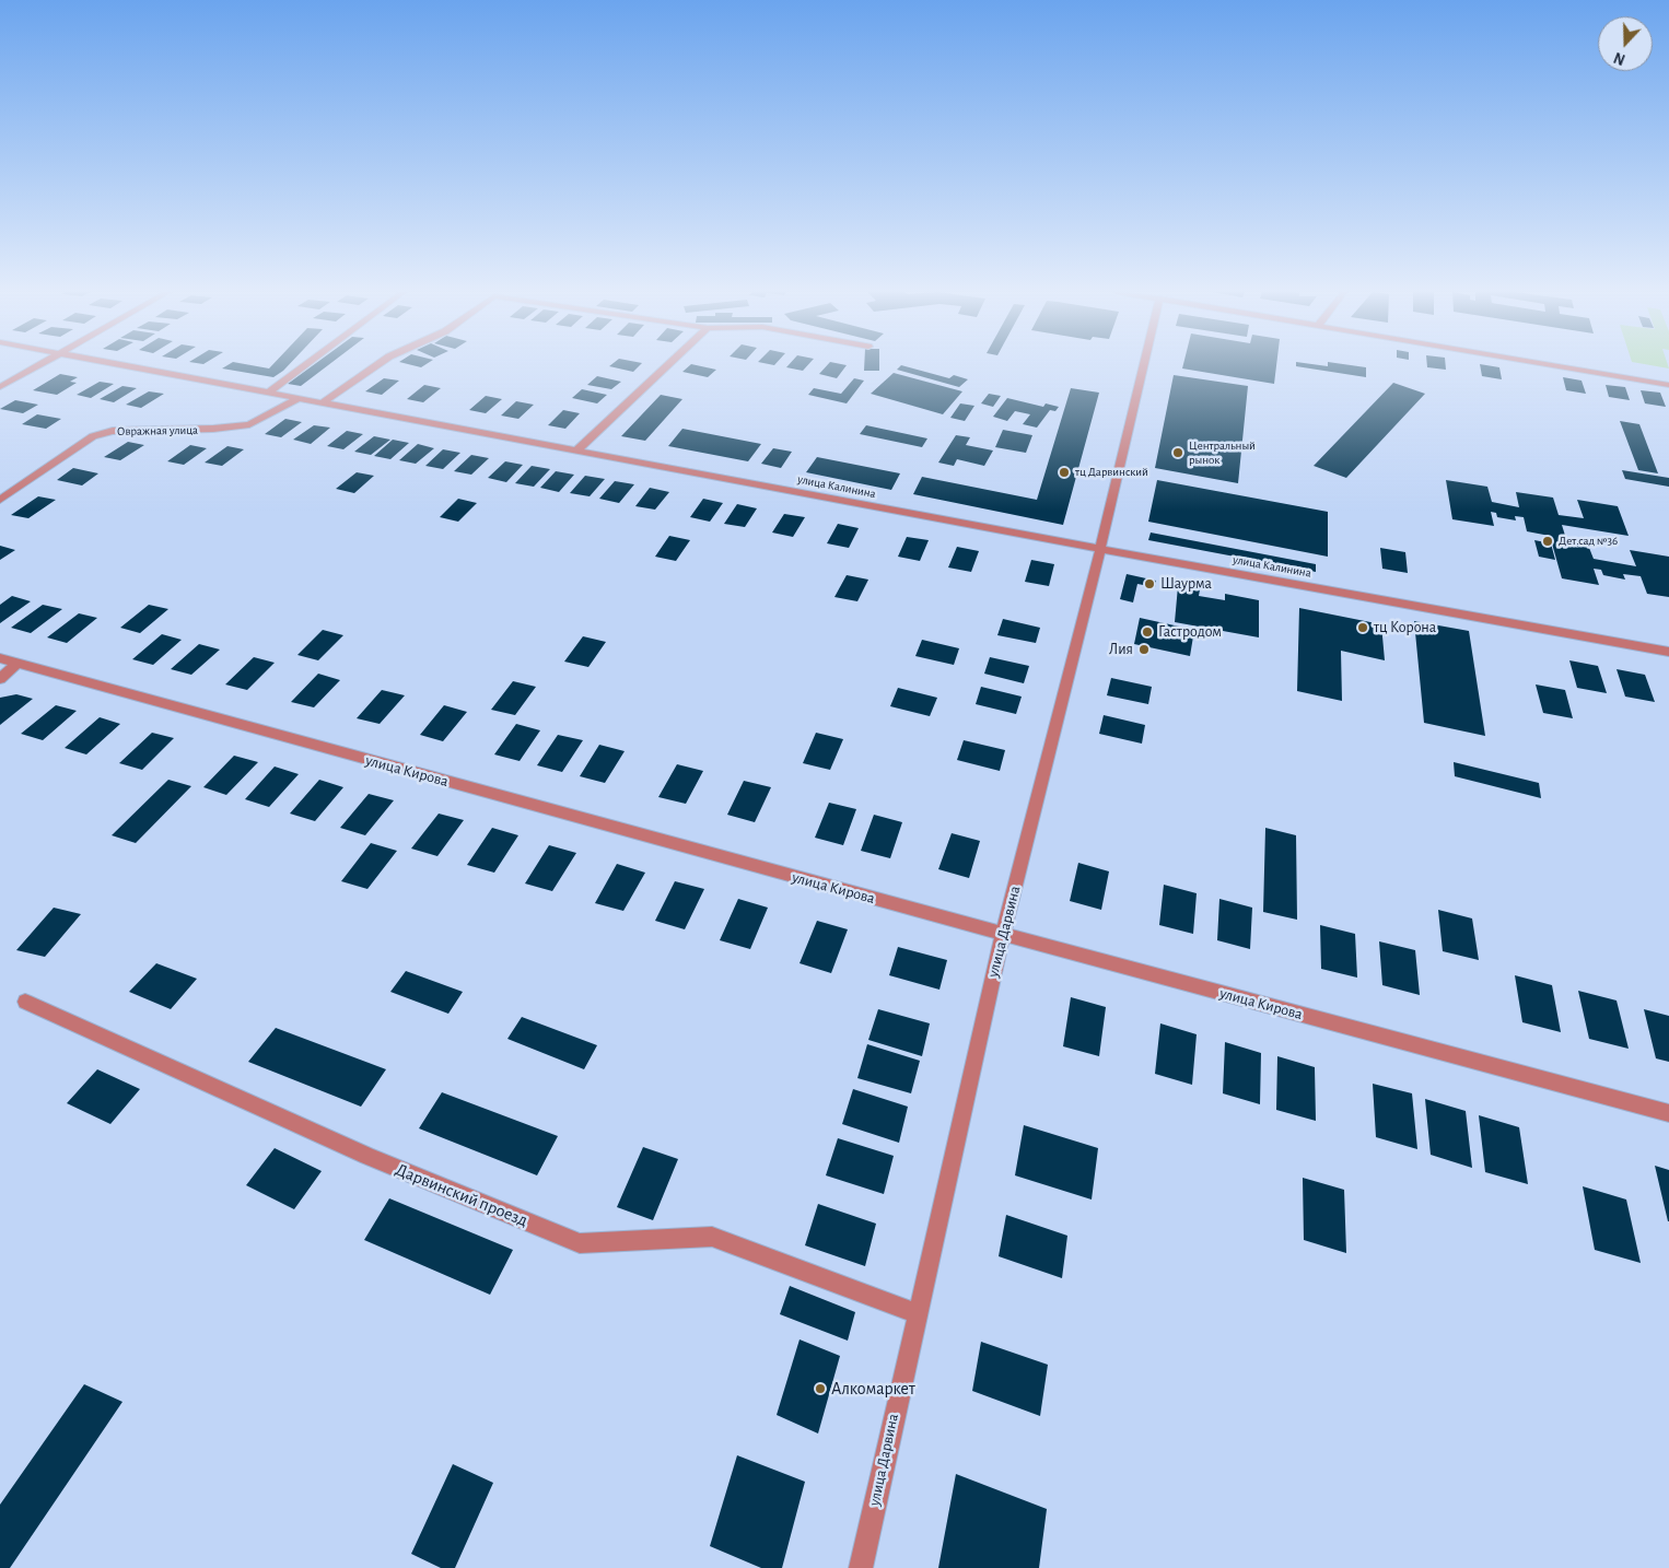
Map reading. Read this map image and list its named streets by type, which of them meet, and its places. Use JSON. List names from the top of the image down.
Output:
{
  "streets": {
    "street": [
      "Овражная улица",
      "улица Калинина",
      "улица Кирова",
      "улица Дарвина",
      "Дарвинский проезд"
    ]
  },
  "crossings": [
    ["Овражная улица", "улица Калинина"],
    ["улица Калинина", "улица Дарвина"],
    ["улица Кирова", "улица Дарвина"],
    ["улица Дарвина", "Дарвинский проезд"]
  ],
  "places": [
    "Центральный рынок",
    "тц Дарвинский",
    "Дет.сад №36",
    "Шаурма",
    "тц Корона",
    "Гастродом",
    "Лия",
    "Алкомаркет"
  ],
  "north": "bottom"
}
